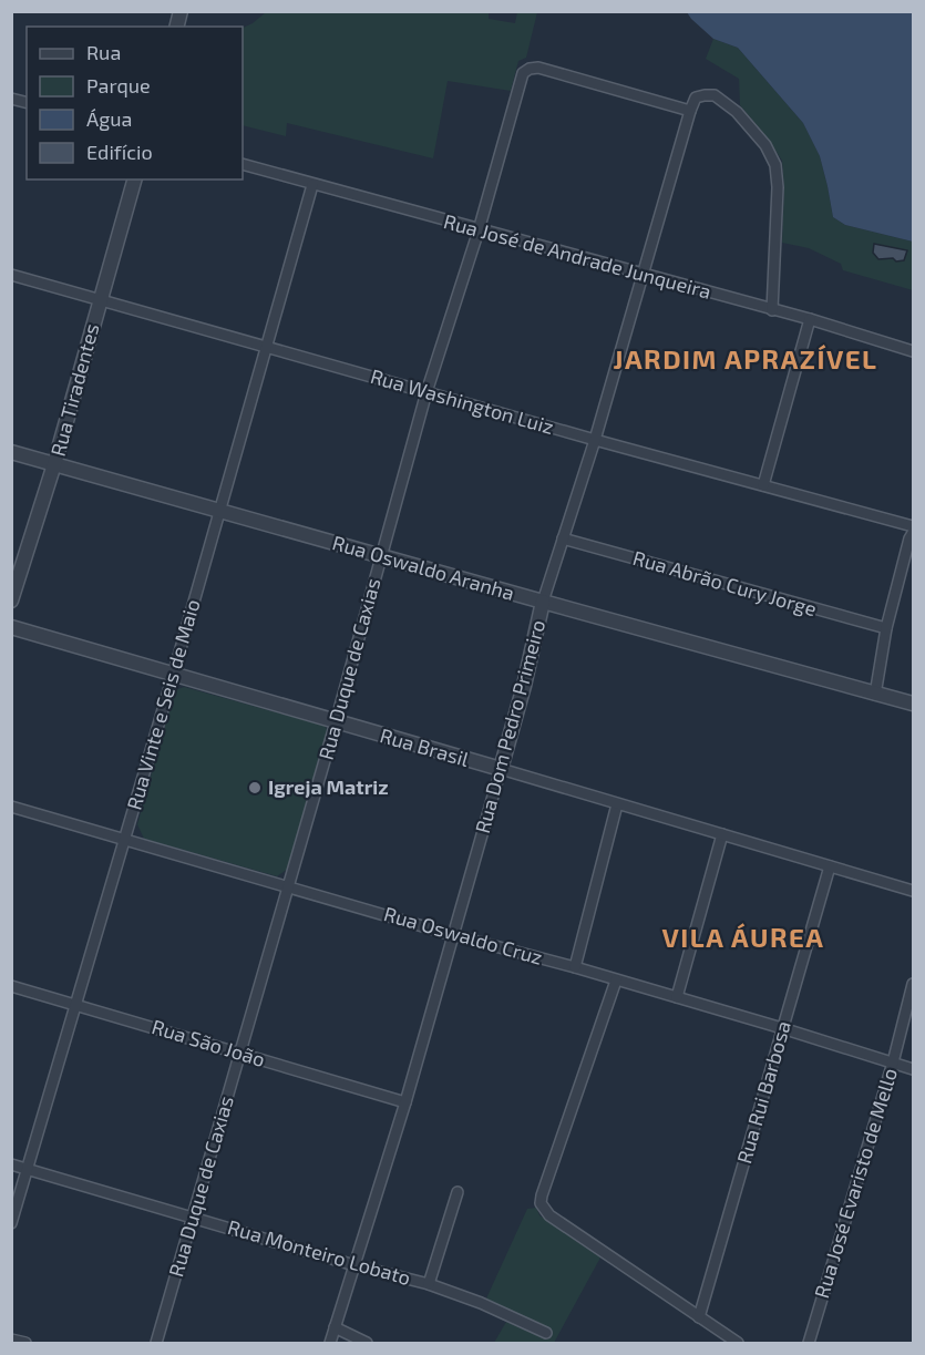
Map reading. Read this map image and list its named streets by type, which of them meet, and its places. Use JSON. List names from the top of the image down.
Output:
{
  "streets": {
    "street": [
      "Rua José de Andrade Junqueira",
      "Rua Tiradentes",
      "Rua Washington Luiz",
      "Rua Oswaldo Aranha",
      "Rua Abrão Cury Jorge",
      "Rua Duque de Caxias",
      "Rua Vinte e Seis de Maio",
      "Rua Dom Pedro Primeiro",
      "Rua Brasil",
      "Rua Oswaldo Cruz",
      "Rua São João",
      "Rua Rui Barbosa",
      "Rua José Evaristo de Mello",
      "Rua Monteiro Lobato"
    ]
  },
  "crossings": [
    ["Rua José de Andrade Junqueira", "Rua Duque de Caxias"],
    ["Rua José de Andrade Junqueira", "Rua Vinte e Seis de Maio"],
    ["Rua José de Andrade Junqueira", "Rua Dom Pedro Primeiro"],
    ["Rua Tiradentes", "Rua Washington Luiz"],
    ["Rua Tiradentes", "Rua Oswaldo Aranha"],
    ["Rua Washington Luiz", "Rua Duque de Caxias"],
    ["Rua Washington Luiz", "Rua Vinte e Seis de Maio"],
    ["Rua Washington Luiz", "Rua Dom Pedro Primeiro"],
    ["Rua Oswaldo Aranha", "Rua Duque de Caxias"],
    ["Rua Oswaldo Aranha", "Rua Vinte e Seis de Maio"],
    ["Rua Oswaldo Aranha", "Rua Dom Pedro Primeiro"],
    ["Rua Abrão Cury Jorge", "Rua Dom Pedro Primeiro"],
    ["Rua Duque de Caxias", "Rua Dom Pedro Primeiro"],
    ["Rua Duque de Caxias", "Rua Brasil"],
    ["Rua Duque de Caxias", "Rua Oswaldo Cruz"],
    ["Rua Duque de Caxias", "Rua São João"],
    ["Rua Duque de Caxias", "Rua Monteiro Lobato"],
    ["Rua Vinte e Seis de Maio", "Rua Brasil"],
    ["Rua Vinte e Seis de Maio", "Rua Oswaldo Cruz"],
    ["Rua Vinte e Seis de Maio", "Rua São João"],
    ["Rua Vinte e Seis de Maio", "Rua Monteiro Lobato"],
    ["Rua Dom Pedro Primeiro", "Rua Brasil"],
    ["Rua Dom Pedro Primeiro", "Rua Oswaldo Cruz"],
    ["Rua Dom Pedro Primeiro", "Rua São João"],
    ["Rua Dom Pedro Primeiro", "Rua Monteiro Lobato"],
    ["Rua Brasil", "Rua Rui Barbosa"],
    ["Rua Oswaldo Cruz", "Rua Rui Barbosa"],
    ["Rua Oswaldo Cruz", "Rua José Evaristo de Mello"]
  ],
  "districts": ["JARDIM APRAZÍVEL", "VILA ÁUREA"],
  "places": ["Igreja Matriz"],
  "legend": [
    "Rua",
    "Parque",
    "Água",
    "Edifício"
  ]
}
